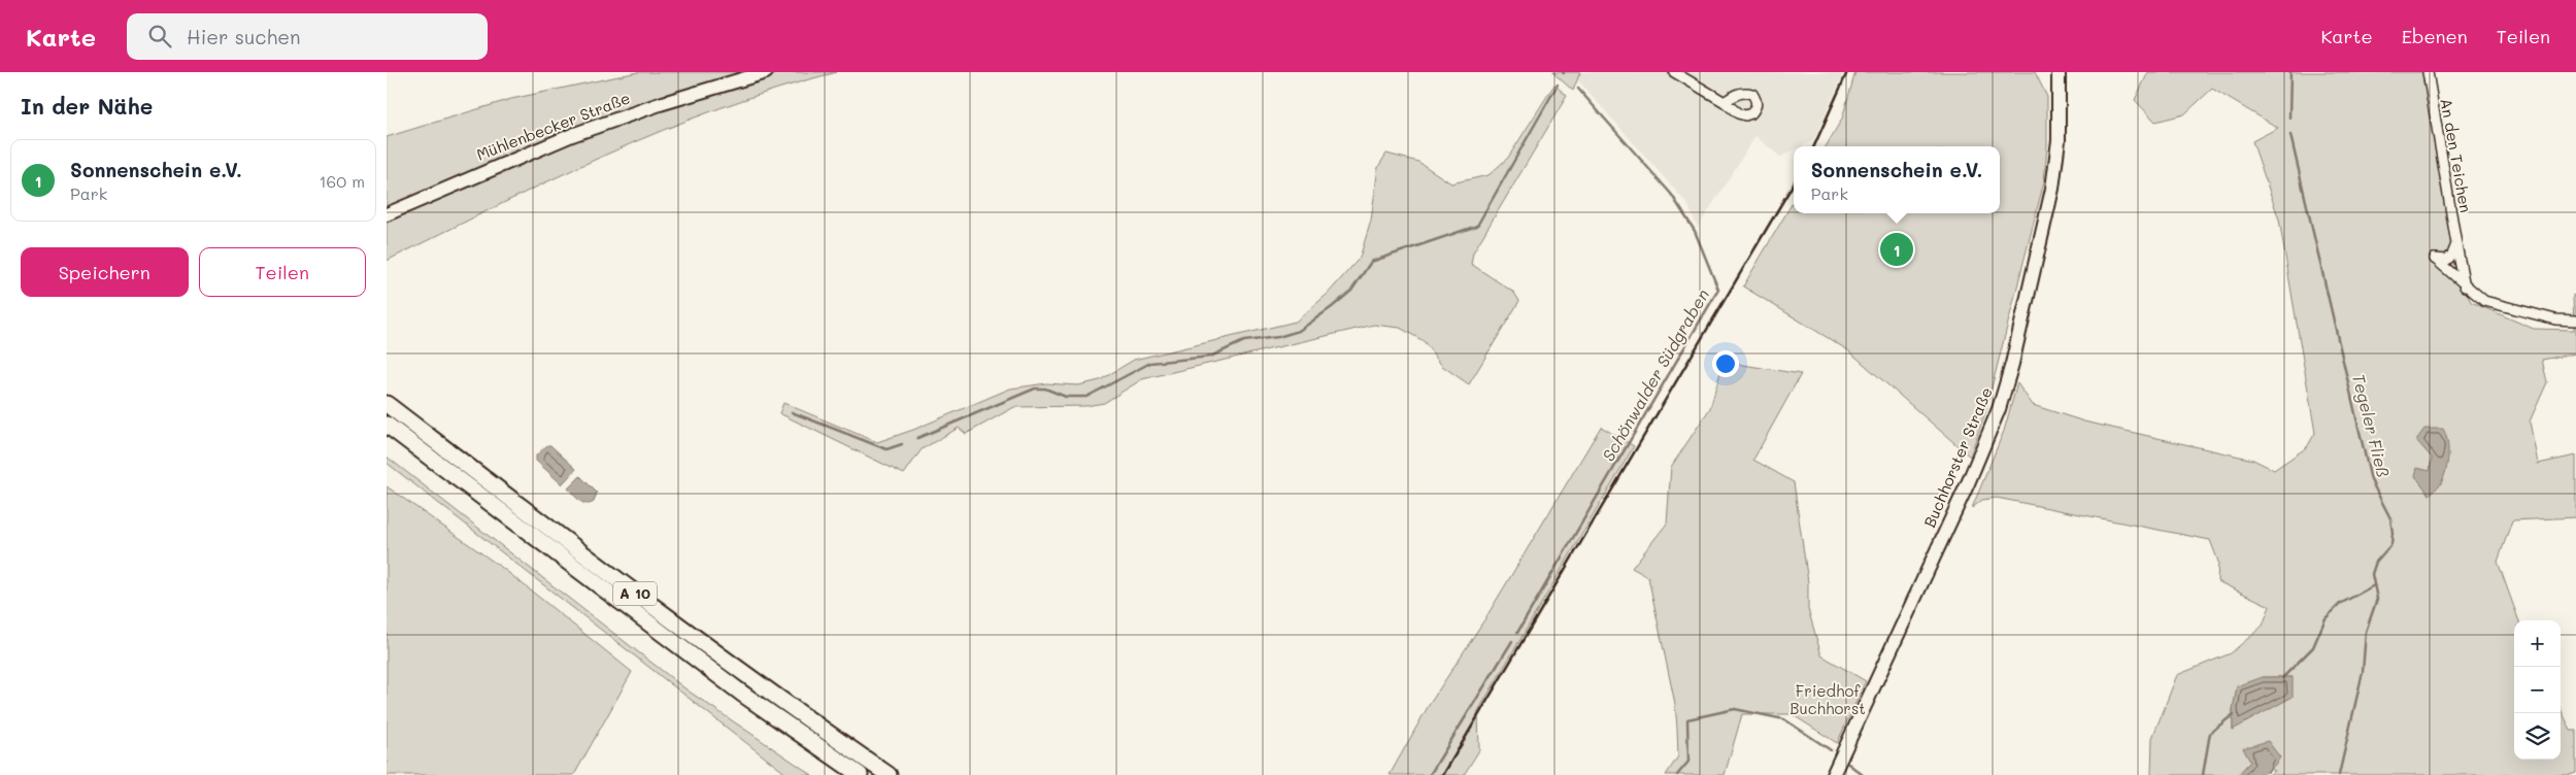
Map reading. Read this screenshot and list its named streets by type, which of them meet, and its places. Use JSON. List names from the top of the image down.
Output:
{
  "streets": {
    "highway": ["A 10"],
    "main road": ["Mühlenbecker Straße", "Buchhorster Straße"],
    "street": ["An den Teichen"]
  },
  "water": ["Schönwalder Südgraben", "Tegeler Fließ"],
  "parks": ["Friedhof Buchhorst"],
  "page": {
    "header": "Karte",
    "search": "Hier suchen",
    "nav": ["Karte", "Ebenen", "Teilen"],
    "heading": "In der Nähe",
    "list": [
      {
        "mark": "1",
        "name": "Sonnenschein e.V.",
        "note": "Park",
        "value": "160 m"
      }
    ],
    "popup": ["Sonnenschein e.V.", "Park"],
    "pins": "1",
    "buttons": ["Speichern", "Teilen"],
    "map_buttons": ["+", "−"]
  }
}
